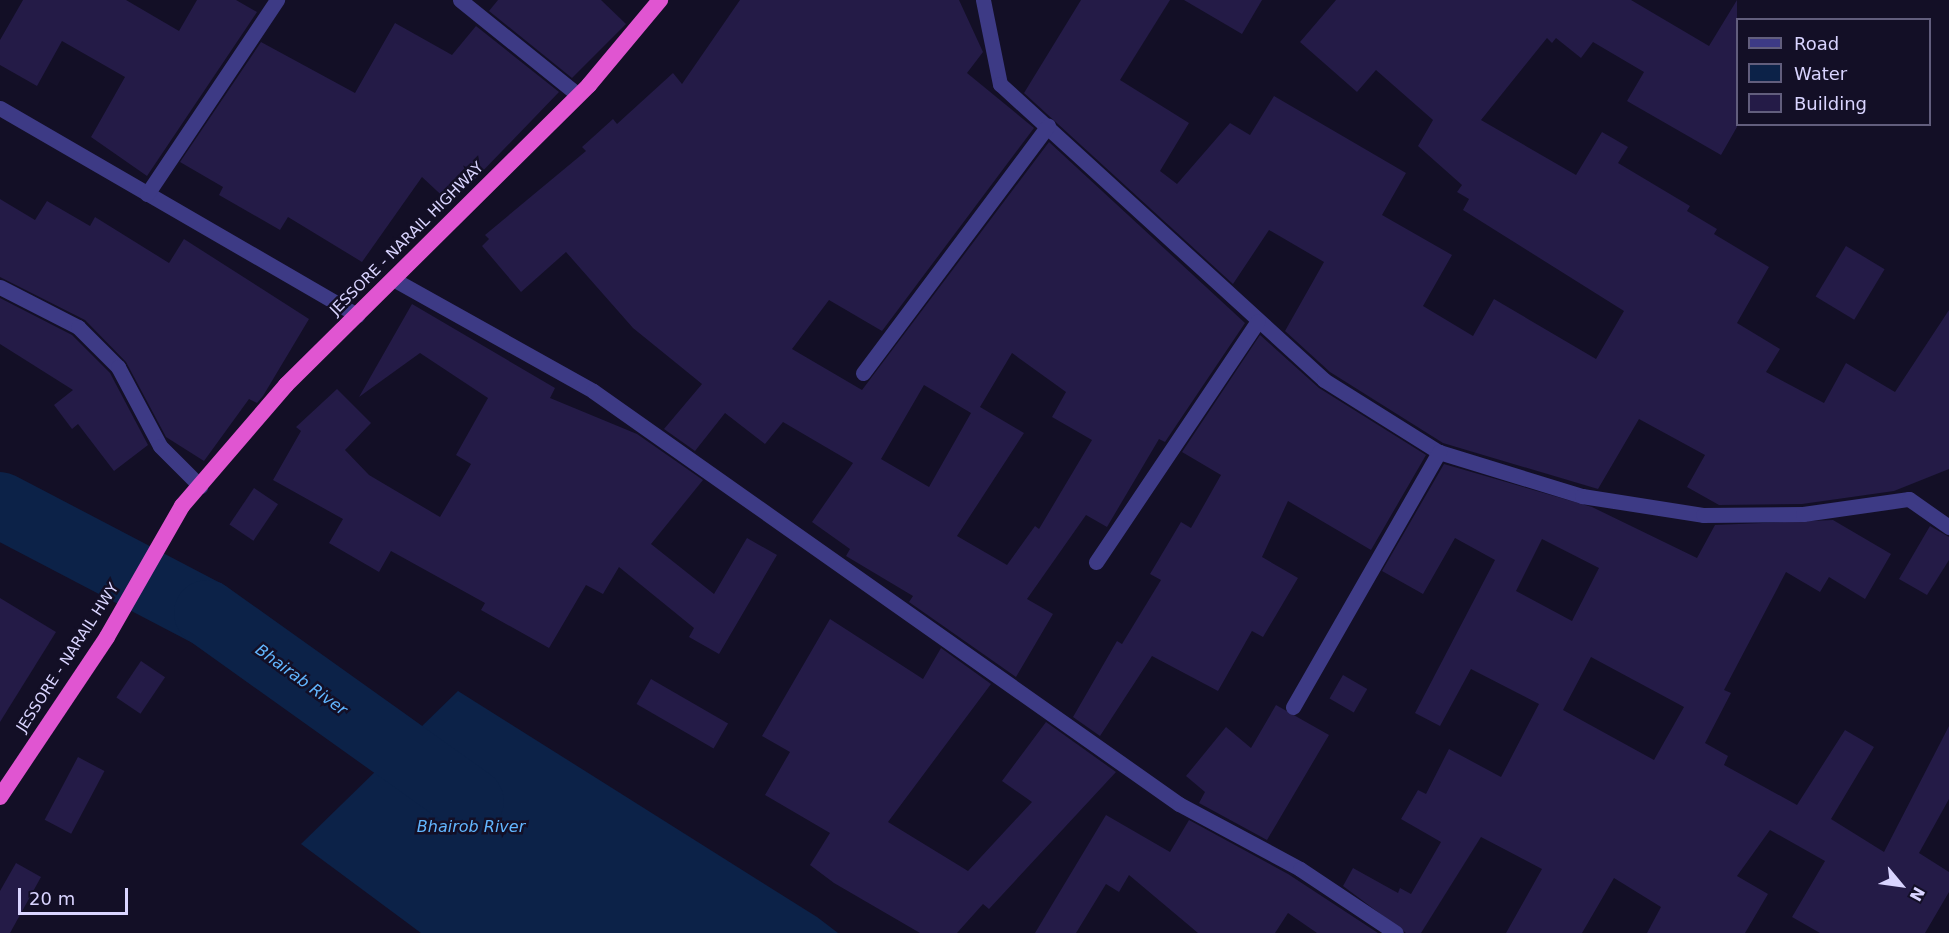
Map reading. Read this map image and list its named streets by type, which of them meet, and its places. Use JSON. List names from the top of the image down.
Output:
{
  "streets": {
    "highway": ["JESSORE - NARAIL HIGHWAY", "JESSORE - NARAIL HWY"]
  },
  "crossings": [
    ["JESSORE - NARAIL HIGHWAY", "JESSORE - NARAIL HWY"]
  ],
  "water": ["Bhairab River", "Bhairob River"],
  "legend": ["Road", "Water", "Building"],
  "scale_bar": "20 m",
  "north": "bottom right"
}
